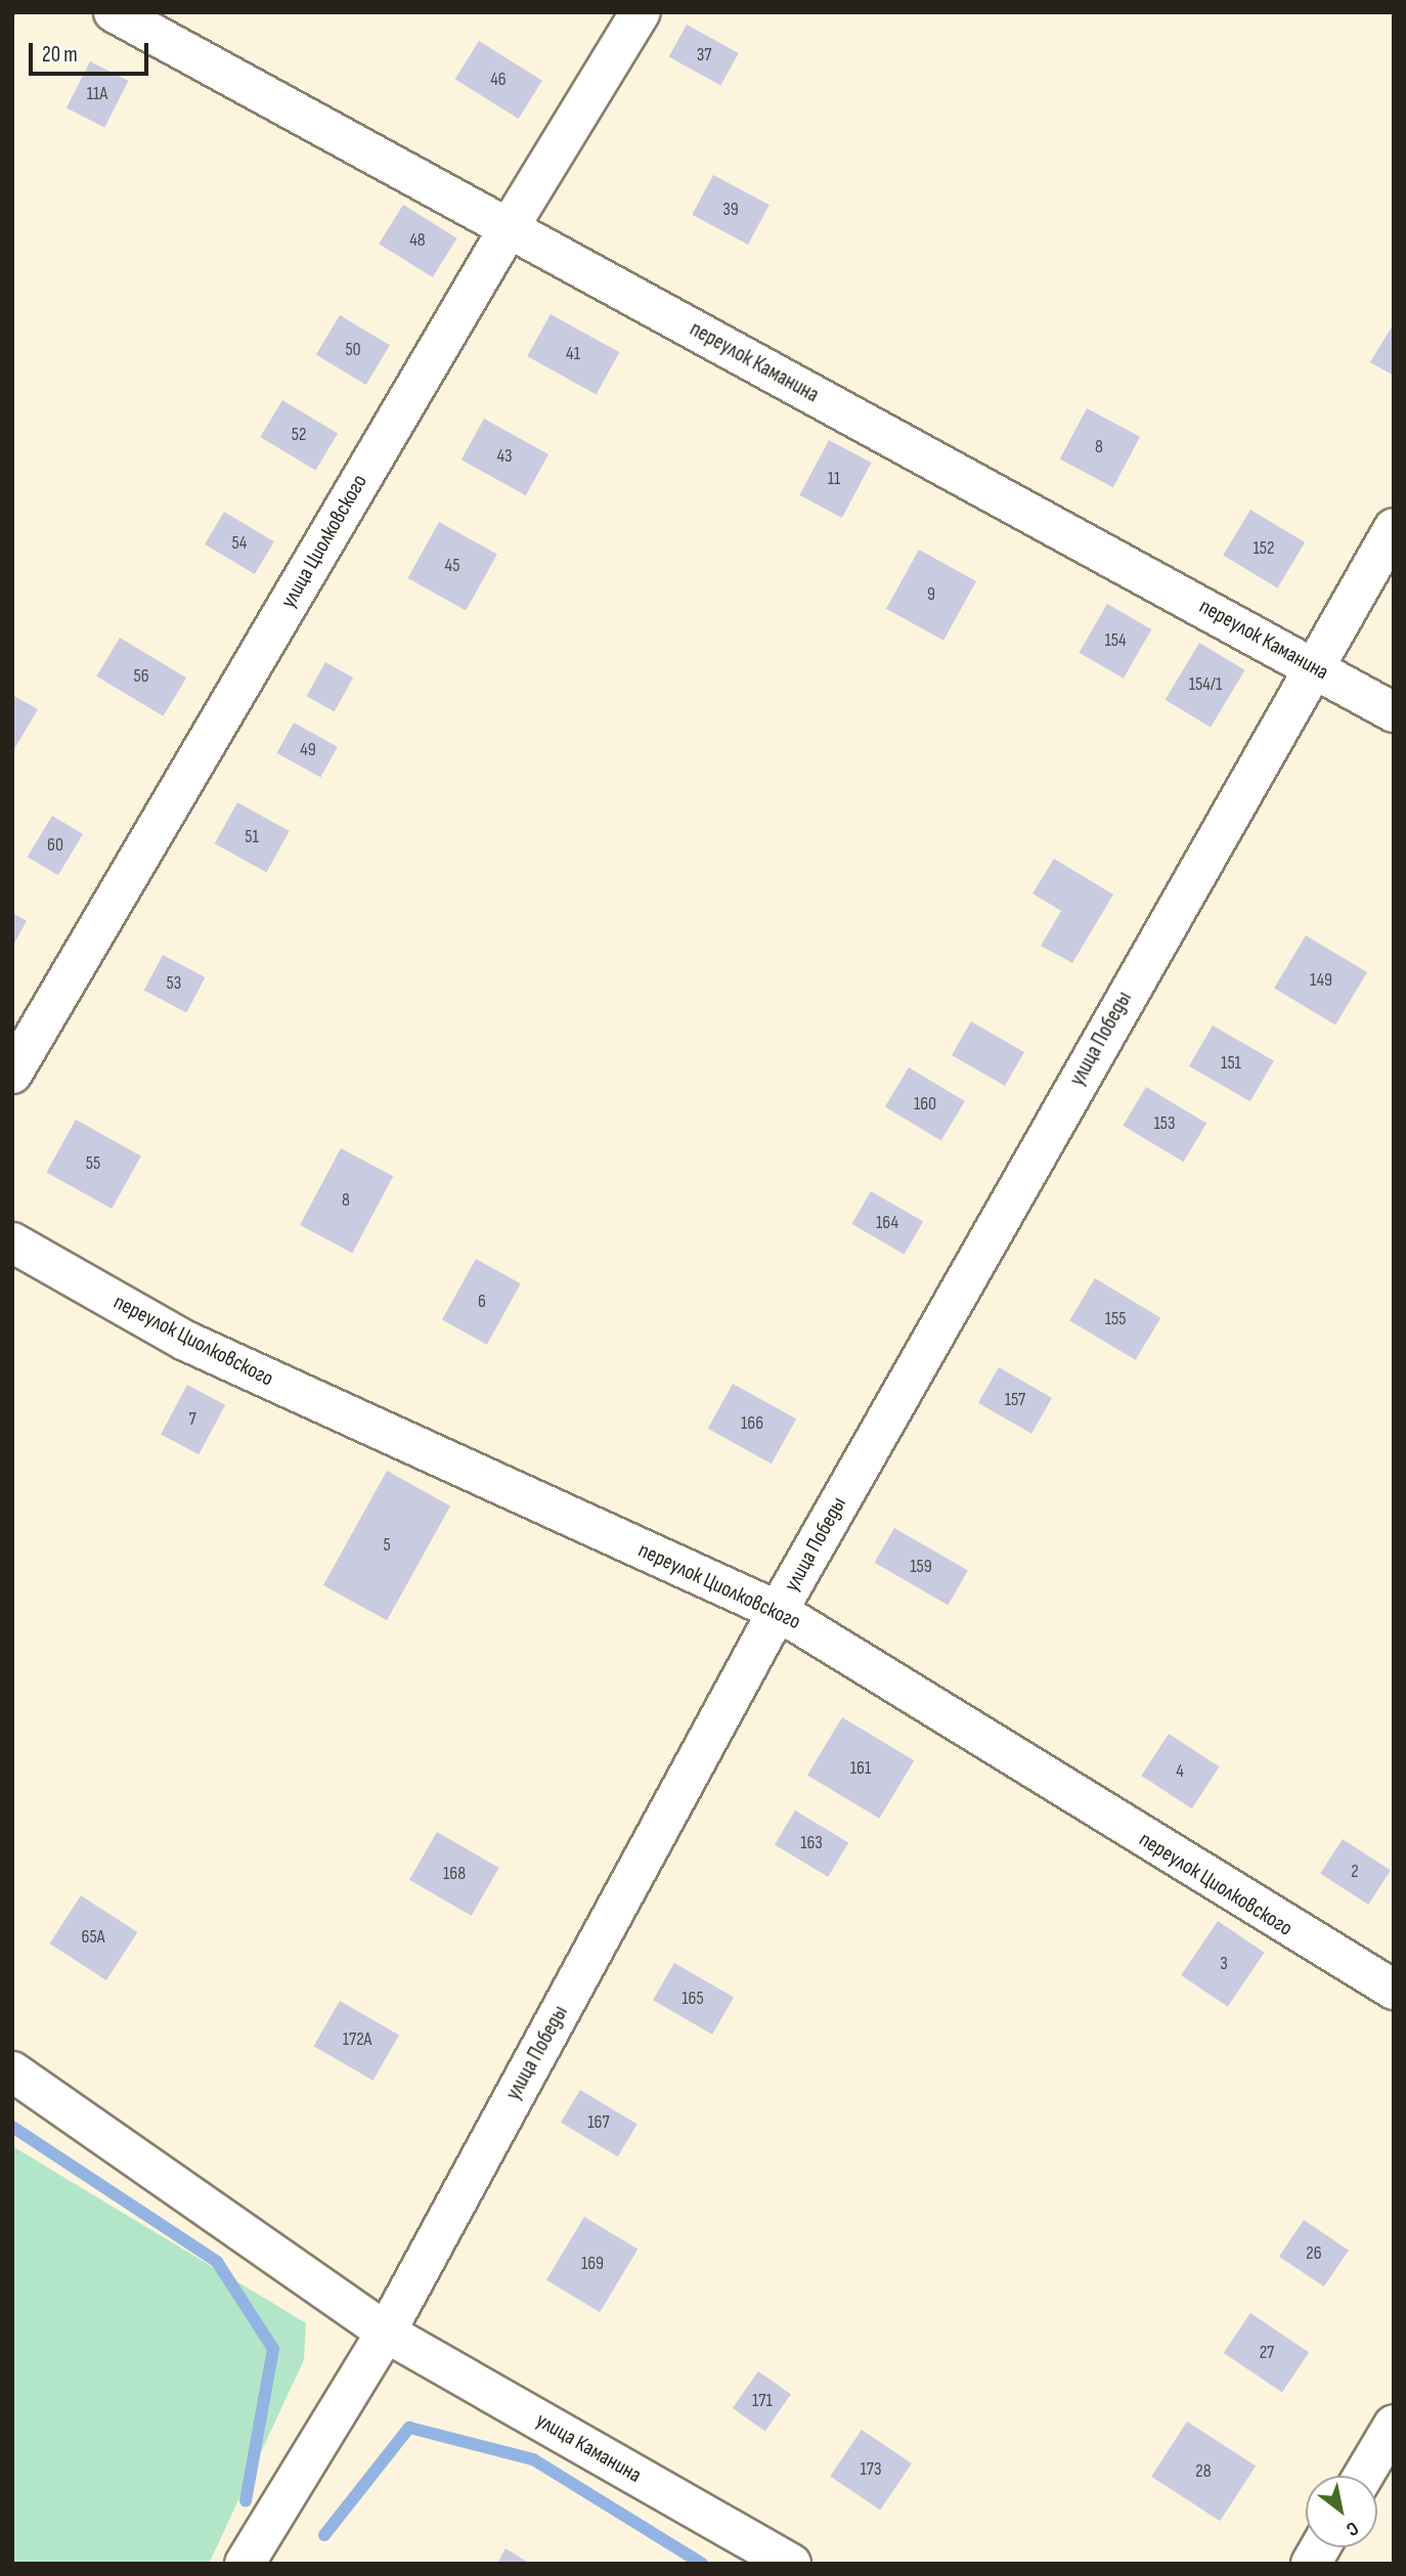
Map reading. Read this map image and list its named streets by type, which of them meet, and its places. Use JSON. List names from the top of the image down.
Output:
{
  "streets": {
    "street": [
      "переулок Каманина",
      "улица Циолковского",
      "улица Победы",
      "переулок Циолковского",
      "улица Каманина"
    ]
  },
  "crossings": [
    ["переулок Каманина", "улица Циолковского"],
    ["переулок Каманина", "улица Победы"],
    ["улица Победы", "переулок Циолковского"],
    ["улица Победы", "улица Каманина"]
  ],
  "house_numbers": [
    "37",
    "46",
    "11А",
    "39",
    "48",
    "50",
    "41",
    "52",
    "8",
    "43",
    "11",
    "54",
    "152",
    "45",
    "9",
    "154",
    "56",
    "154/1",
    "49",
    "51",
    "60",
    "149",
    "53",
    "151",
    "160",
    "153",
    "55",
    "8",
    "164",
    "6",
    "155",
    "157",
    "7",
    "166",
    "5",
    "159",
    "161",
    "4",
    "163",
    "2",
    "168",
    "65А",
    "3",
    "165",
    "172А",
    "167",
    "26",
    "169",
    "27",
    "171",
    "173",
    "28"
  ],
  "scale_bar": "20 m",
  "north": "bottom right"
}
